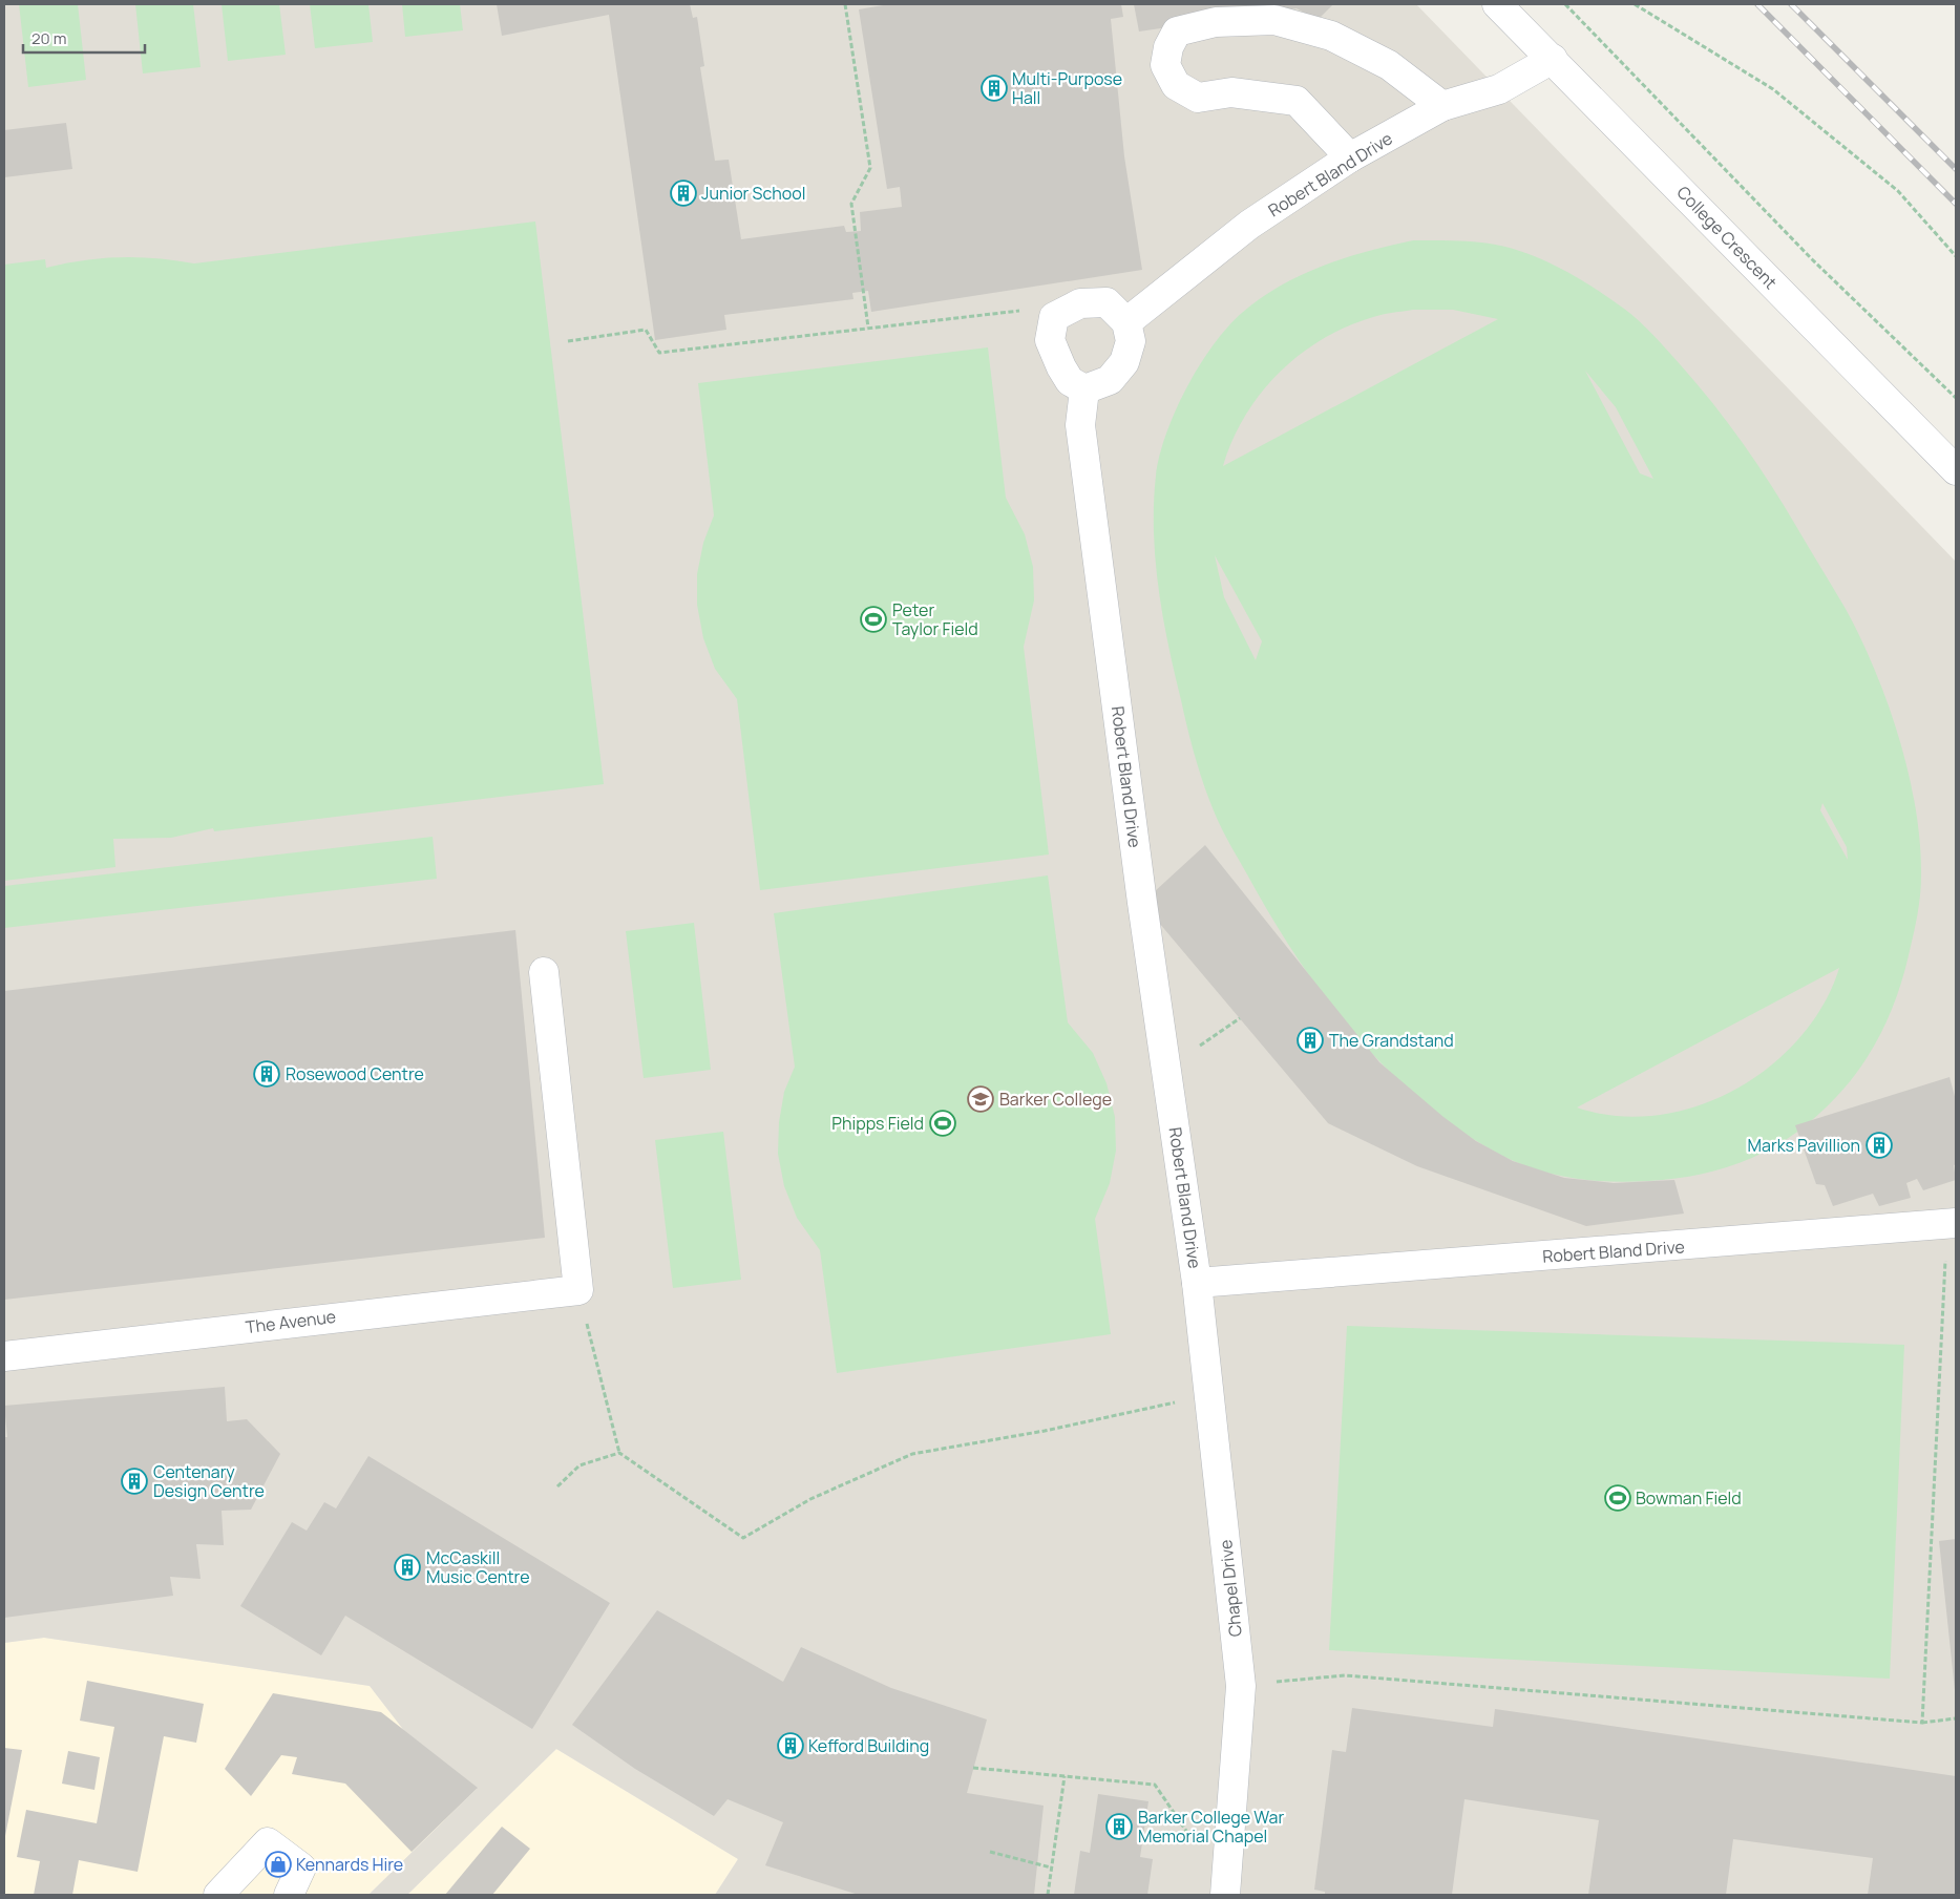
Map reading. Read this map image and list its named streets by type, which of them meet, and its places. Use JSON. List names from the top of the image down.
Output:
{
  "streets": {
    "street": [
      "Robert Bland Drive",
      "College Crescent",
      "The Avenue",
      "Chapel Drive"
    ]
  },
  "crossings": [
    ["Robert Bland Drive", "College Crescent"],
    ["Robert Bland Drive", "Chapel Drive"]
  ],
  "places": {
    "building": [
      "Multi-Purpose Hall",
      "Junior School",
      "The Grandstand",
      "Rosewood Centre",
      "Marks Pavillion",
      "Centenary Design Centre",
      "McCaskill Music Centre",
      "Kefford Building",
      "Barker College War Memorial Chapel"
    ],
    "sports": ["Peter Taylor Field", "Phipps Field", "Bowman Field"],
    "school or university": ["Barker College"],
    "shop": ["Kennards Hire"]
  },
  "scale_bar": "20 m"
}
